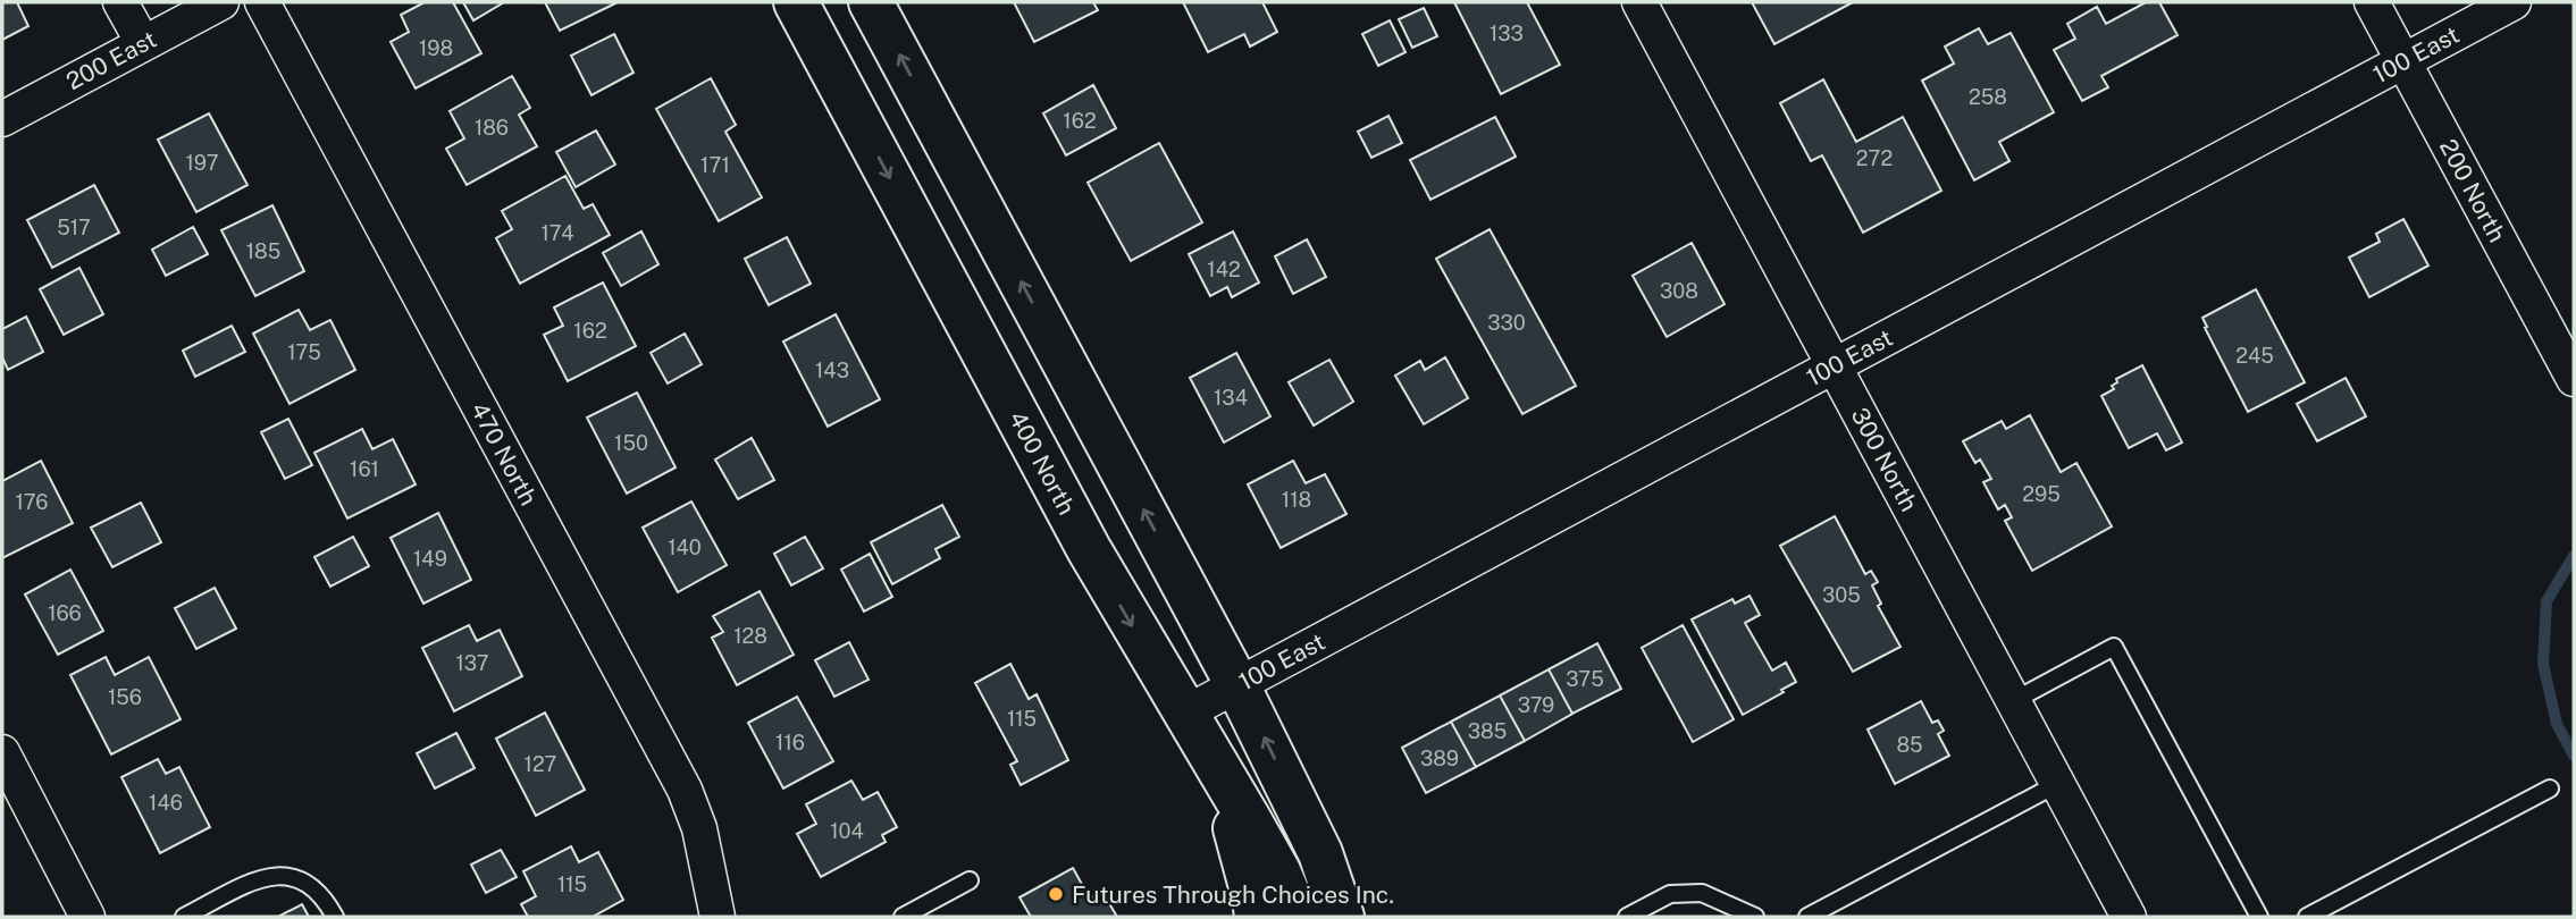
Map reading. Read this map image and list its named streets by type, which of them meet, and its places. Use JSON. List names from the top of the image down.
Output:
{
  "streets": {
    "main road": ["400 North"],
    "street": [
      "100 East",
      "200 East",
      "200 North",
      "470 North",
      "300 North"
    ]
  },
  "crossings": [
    ["100 East", "200 North"],
    ["100 East", "300 North"],
    ["100 East", "400 North"]
  ],
  "places": ["Futures Through Choices Inc."],
  "house_numbers": [
    "133",
    "198",
    "258",
    "162",
    "186",
    "272",
    "197",
    "171",
    "517",
    "174",
    "185",
    "142",
    "308",
    "330",
    "162",
    "175",
    "245",
    "143",
    "134",
    "150",
    "161",
    "295",
    "118",
    "176",
    "140",
    "149",
    "305",
    "166",
    "128",
    "137",
    "375",
    "156",
    "379",
    "115",
    "385",
    "116",
    "85",
    "389",
    "127",
    "146",
    "104",
    "115"
  ]
}
